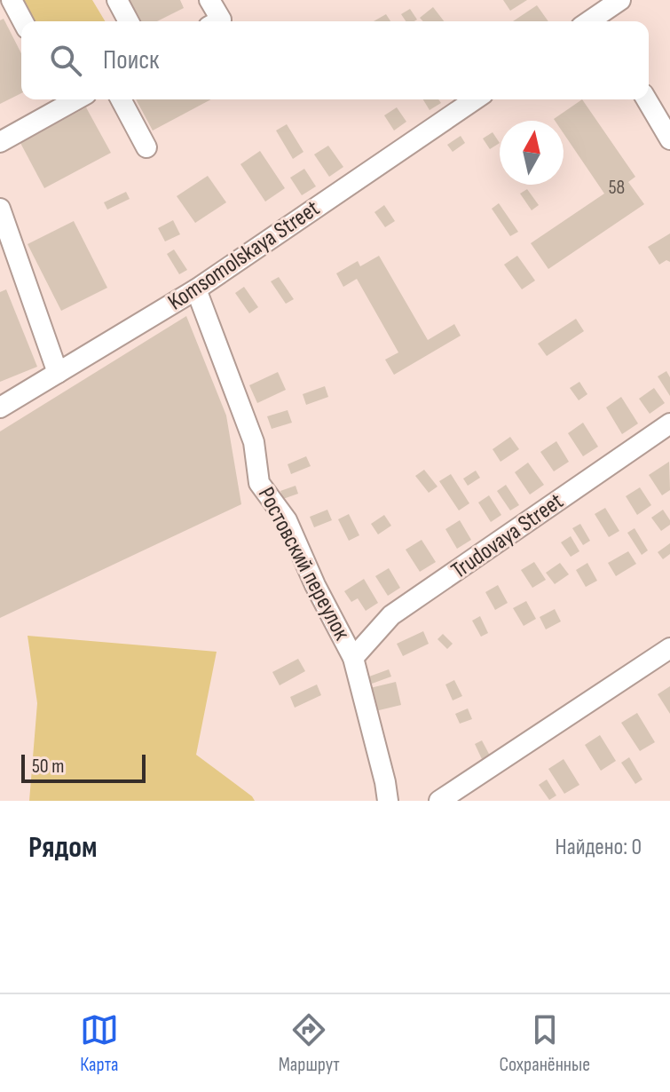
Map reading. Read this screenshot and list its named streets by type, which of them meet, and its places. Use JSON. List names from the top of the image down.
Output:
{
  "streets": {
    "street": ["Komsomolskaya Street", "Trudovaya Street", "Ростовский переулок"]
  },
  "crossings": [
    ["Komsomolskaya Street", "Ростовский переулок"],
    ["Trudovaya Street", "Ростовский переулок"]
  ],
  "house_numbers": ["58"],
  "scale_bar": "50 m",
  "north": "top",
  "page": {
    "search": "Поиск",
    "scale": "50 m",
    "heading": ["Рядом", "Найдено: 0"],
    "nav": ["Карта", "Маршрут", "Сохранённые"]
  }
}
